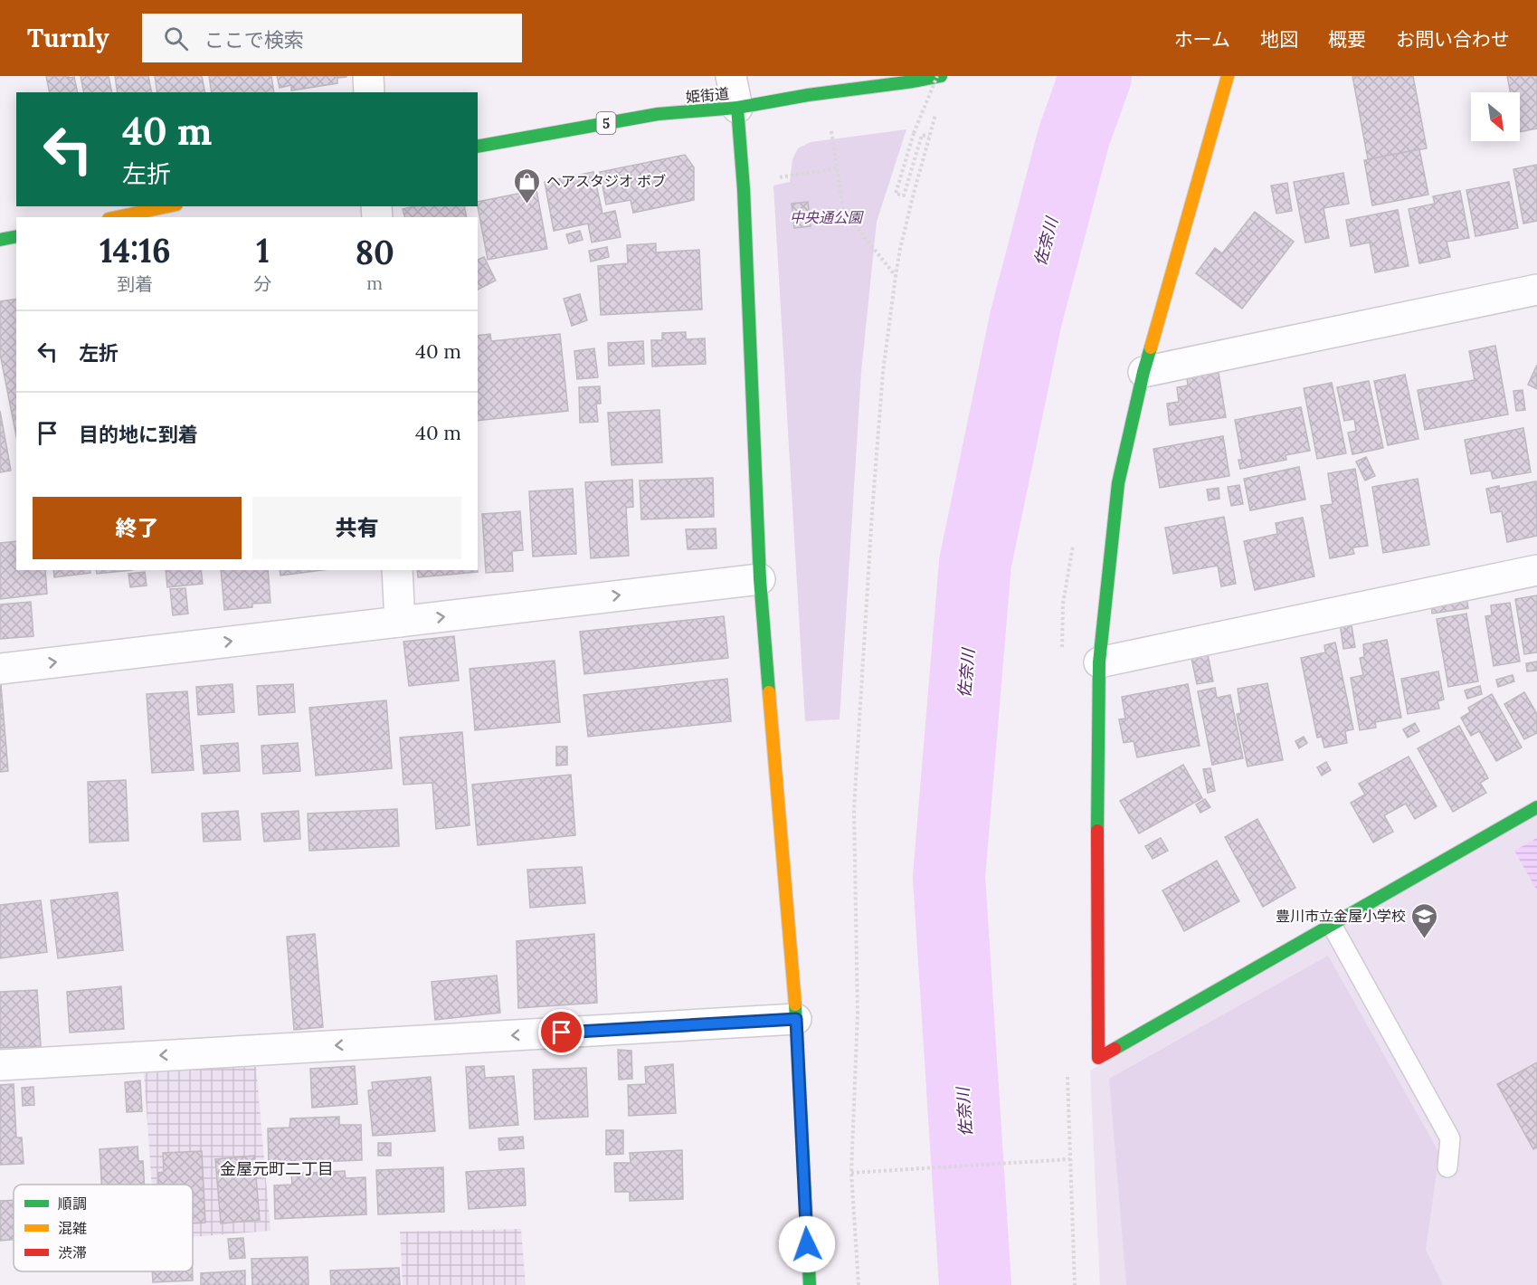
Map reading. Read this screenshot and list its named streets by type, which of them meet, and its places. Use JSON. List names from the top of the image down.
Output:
{
  "streets": {
    "street": ["姫街道", "5"]
  },
  "districts": ["金屋元町二丁目"],
  "water": ["佐奈川"],
  "parks": ["中央通公園"],
  "places": {
    "shop": ["ヘアスタジオ ボブ"],
    "school or university": ["豊川市立金屋小学校"]
  },
  "legend": ["順調", "混雑", "渋滞"],
  "north": "bottom right",
  "page": {
    "header": "Turnly",
    "search": "ここで検索",
    "nav": [
      "ホーム",
      "地図",
      "概要",
      "お問い合わせ"
    ],
    "turn": ["40 m", "左折"],
    "eta": [
      "14:16",
      "到着",
      "1",
      "分",
      "80",
      "m"
    ],
    "list": [
      {
        "name": "左折",
        "value": "40 m"
      },
      {
        "name": "目的地に到着",
        "value": "40 m"
      }
    ],
    "buttons": ["終了", "共有"]
  }
}
